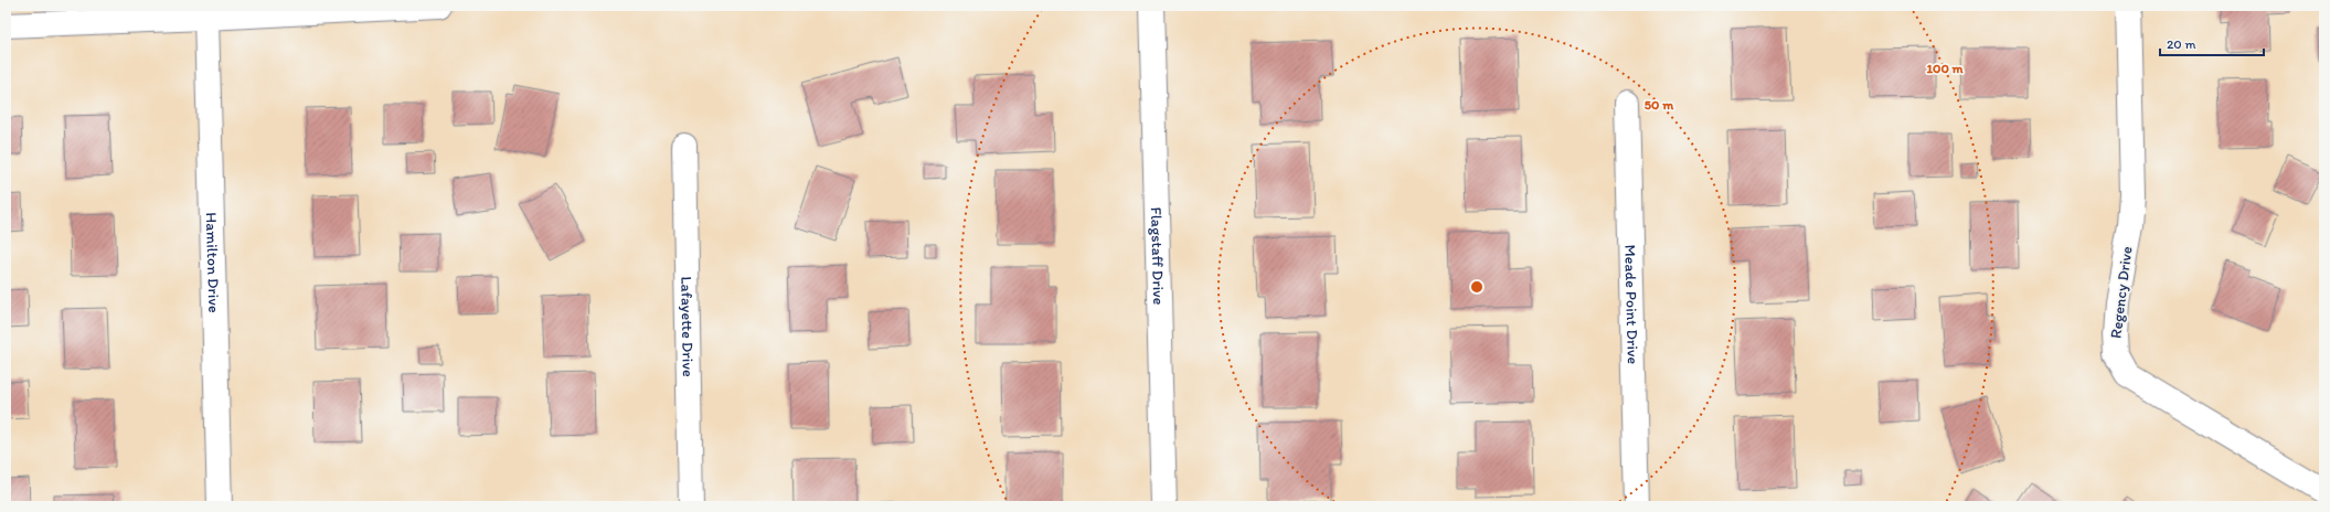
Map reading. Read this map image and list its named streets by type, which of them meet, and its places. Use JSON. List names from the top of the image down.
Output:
{
  "streets": {
    "street": [
      "Flagstaff Drive",
      "Hamilton Drive",
      "Regency Drive",
      "Meade Point Drive",
      "Lafayette Drive"
    ]
  },
  "scale_bar": "20 m",
  "rings": ["100 m", "50 m"]
}
